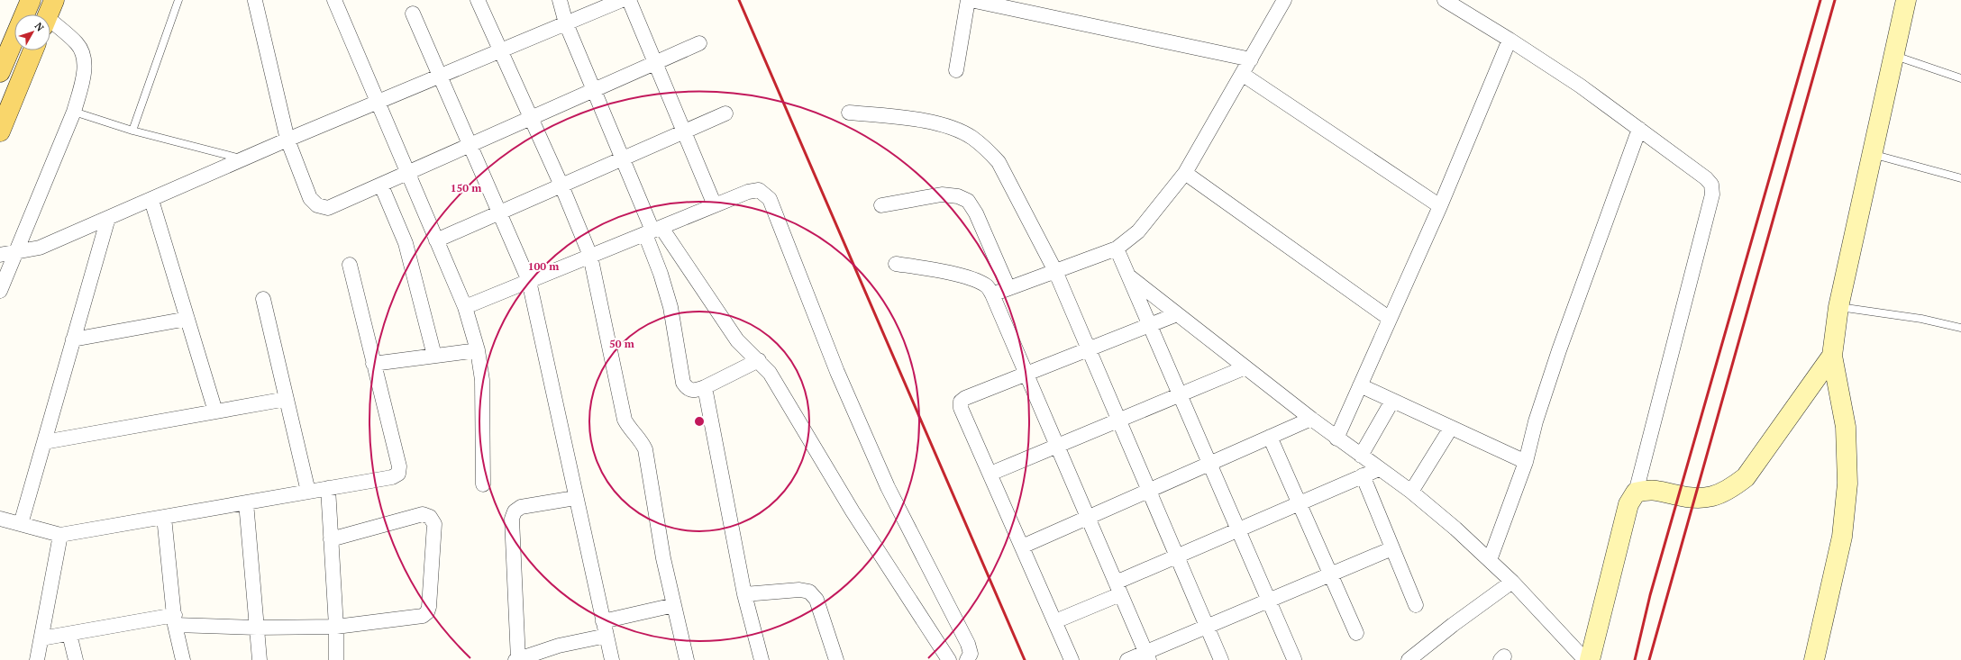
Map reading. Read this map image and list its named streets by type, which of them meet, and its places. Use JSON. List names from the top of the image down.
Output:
{
  "north": "top right",
  "rings": ["150 m", "100 m", "50 m"]
}
